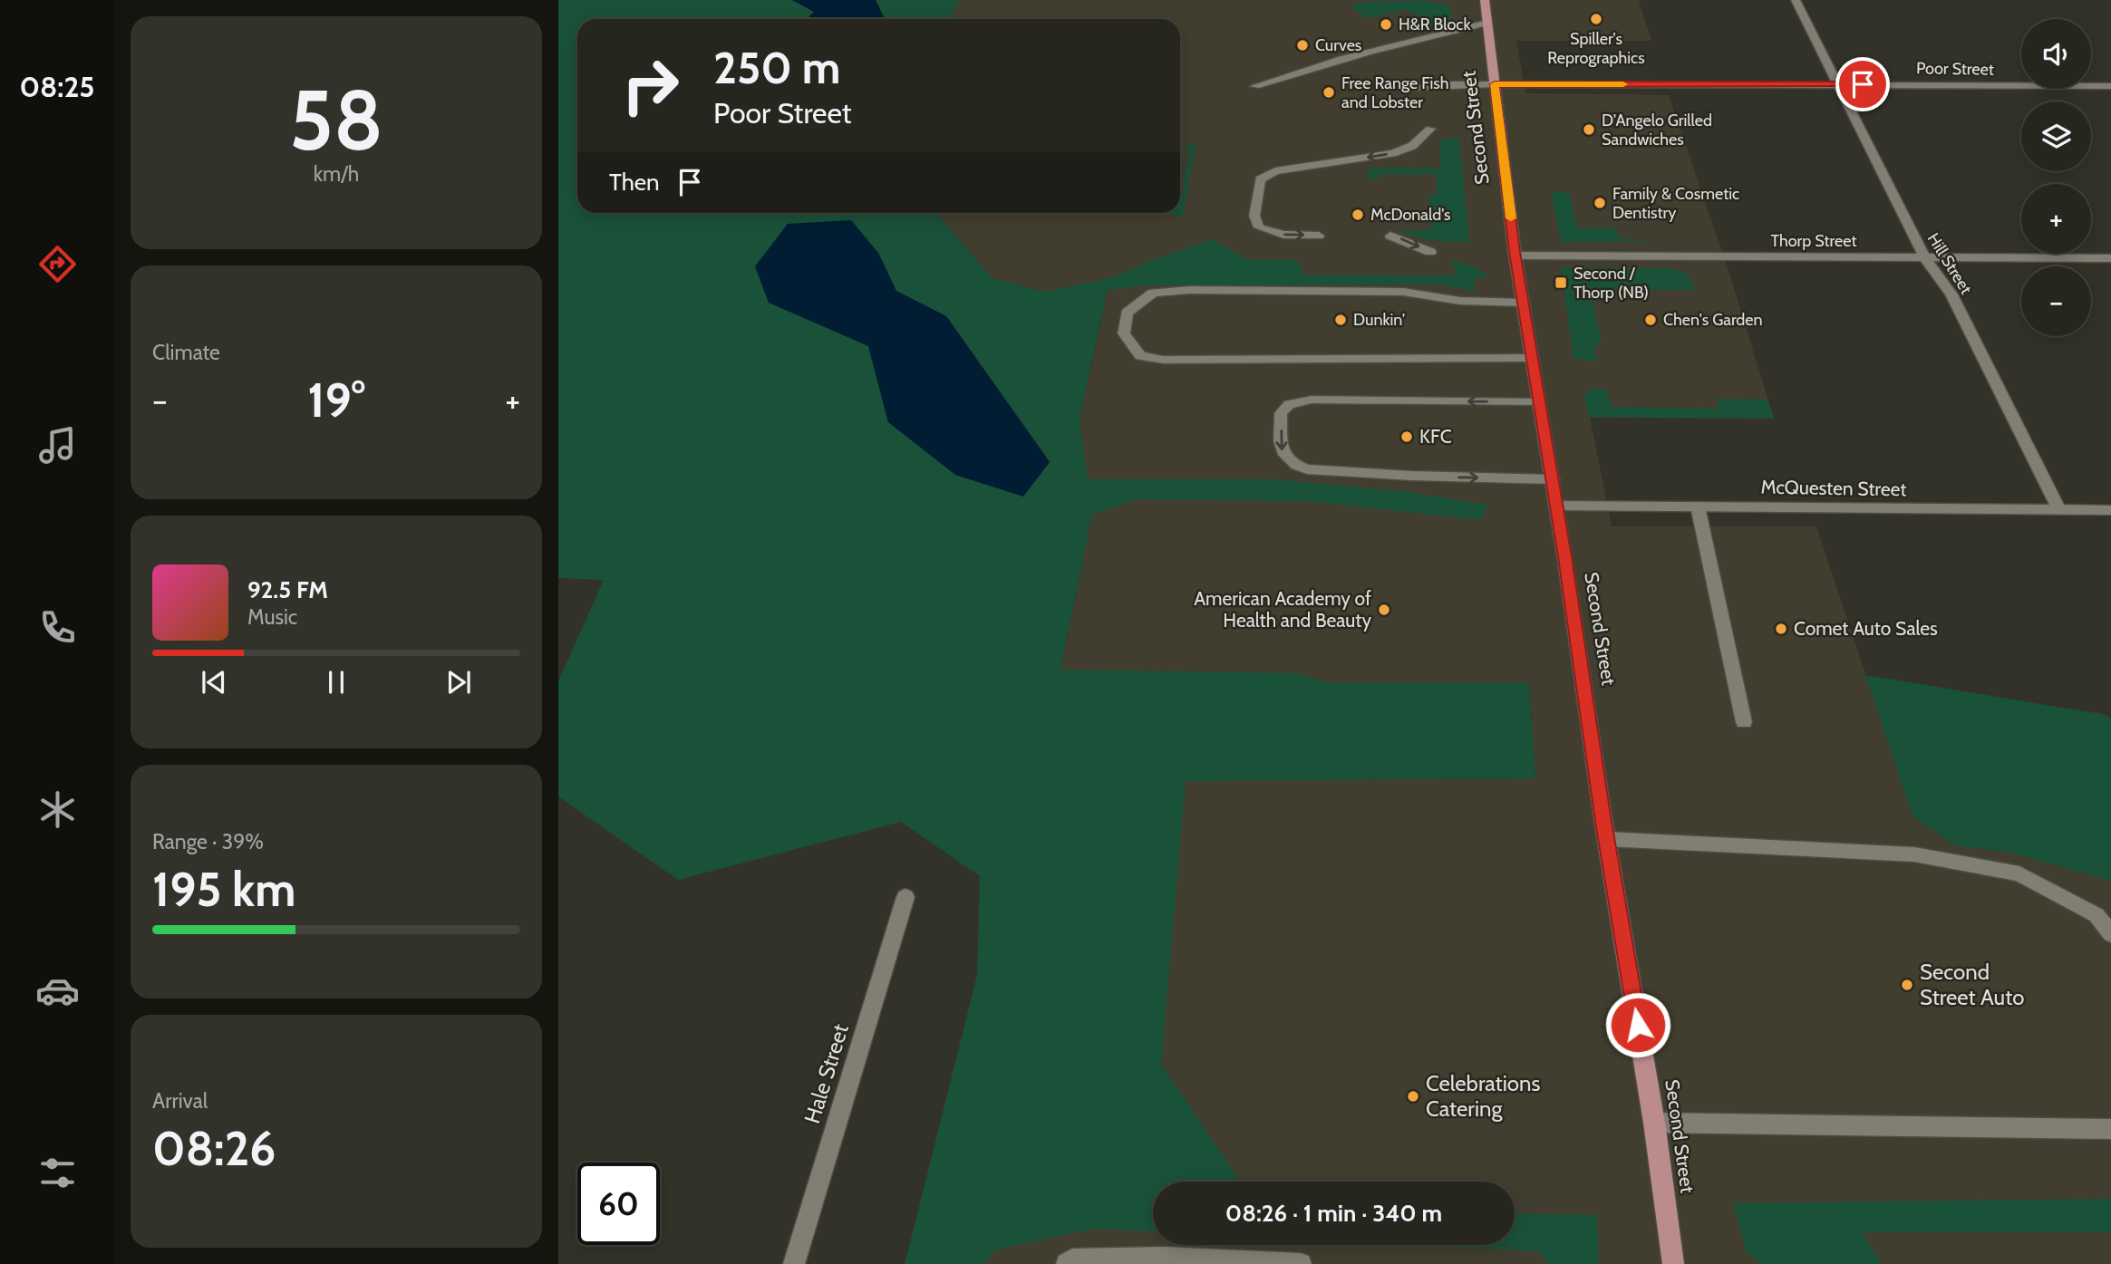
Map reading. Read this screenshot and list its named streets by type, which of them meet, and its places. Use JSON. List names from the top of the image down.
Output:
{
  "streets": {
    "main road": ["Second Street"],
    "street": [
      "Poor Street",
      "Thorp Street",
      "Hill Street",
      "McQuesten Street",
      "Hale Street"
    ]
  },
  "crossings": [
    ["Poor Street", "Second Street"],
    ["Poor Street", "Hill Street"],
    ["Second Street", "Thorp Street"],
    ["Second Street", "McQuesten Street"],
    ["Thorp Street", "Hill Street"],
    ["Hill Street", "McQuesten Street"]
  ],
  "places": {
    "other": [
      "Spiller's Reprographics",
      "H&R Block",
      "Curves",
      "Free Range Fish and Lobster",
      "D'Angelo Grilled Sandwiches",
      "Family & Cosmetic Dentistry",
      "McDonald's",
      "Dunkin'",
      "Chen's Garden",
      "KFC",
      "American Academy of Health and Beauty",
      "Comet Auto Sales",
      "Second Street Auto",
      "Celebrations Catering"
    ],
    "transit": ["Second / Thorp (NB)"]
  },
  "page": {
    "tabs": "08:25",
    "tile": [
      ["58", "km/h"],
      "Climate",
      ["Range · 39%", "195 km"],
      ["Arrival", "08:26"]
    ],
    "map_buttons": ["+", "−"],
    "turn": ["250 m", "Poor Street"],
    "then": "Then",
    "heat": ["−", "19°", "+"],
    "song": ["92.5 FM", "Music"],
    "limit": "60",
    "trip": "08:26 · 1 min · 340 m"
  }
}
